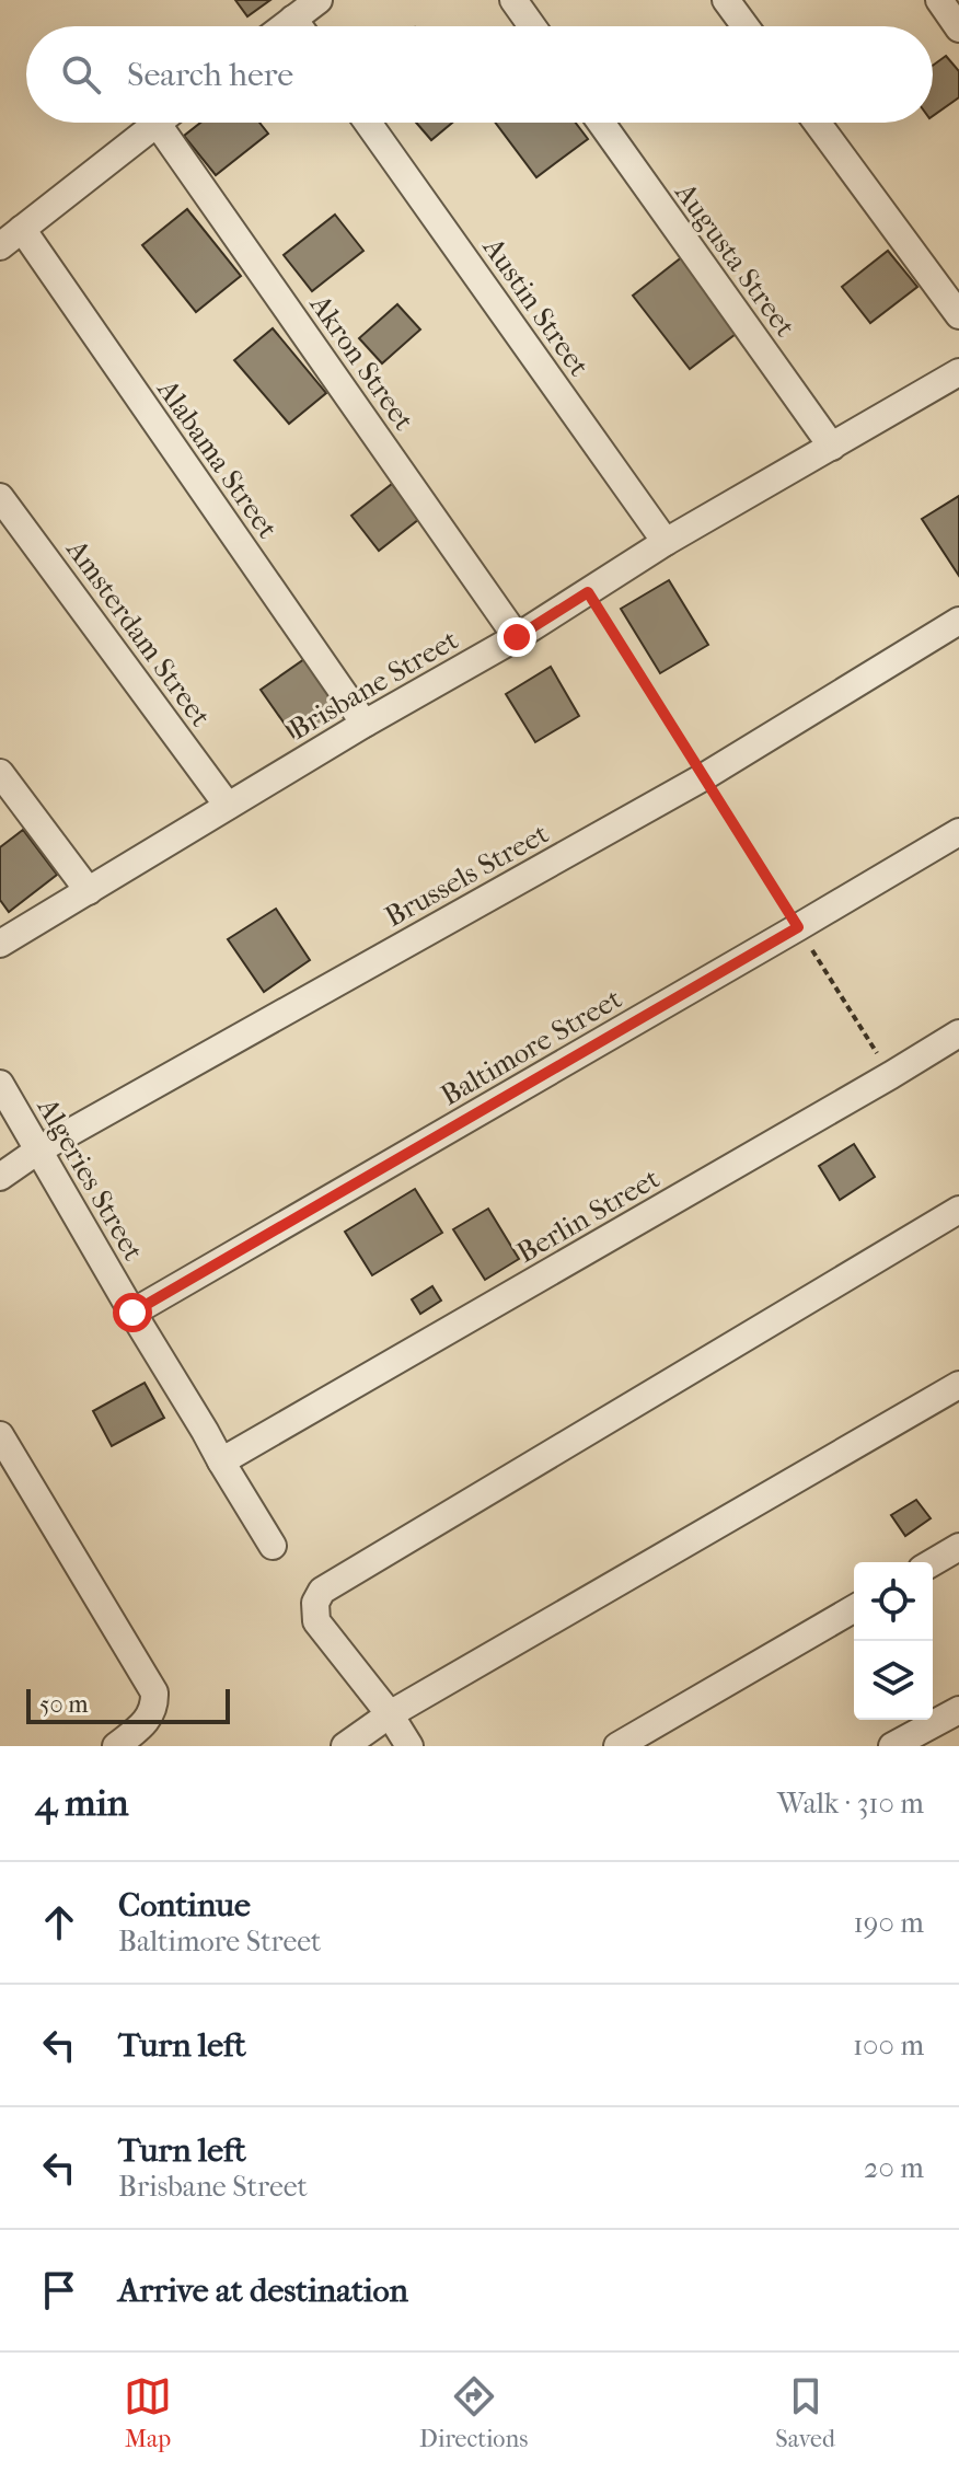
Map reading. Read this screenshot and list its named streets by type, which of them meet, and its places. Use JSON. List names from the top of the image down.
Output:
{
  "streets": {
    "street": [
      "Augusta Street",
      "Austin Street",
      "Akron Street",
      "Alabama Street",
      "Amsterdam Street",
      "Brisbane Street",
      "Brussels Street",
      "Baltimore Street",
      "Algeries Street",
      "Berlin Street"
    ]
  },
  "crossings": [
    ["Augusta Street", "Brisbane Street"],
    ["Austin Street", "Brisbane Street"],
    ["Akron Street", "Brisbane Street"],
    ["Alabama Street", "Brisbane Street"],
    ["Amsterdam Street", "Brisbane Street"],
    ["Brussels Street", "Algeries Street"],
    ["Baltimore Street", "Algeries Street"],
    ["Algeries Street", "Berlin Street"]
  ],
  "scale_bar": "50 m",
  "page": {
    "search": "Search here",
    "scale": "50 m",
    "heading": ["4 min", "Walk · 310 m"],
    "list": [
      ["Continue", "Baltimore Street", "190 m"],
      ["Turn left", "100 m"],
      ["Turn left", "Brisbane Street", "20 m"],
      "Arrive at destination"
    ],
    "nav": ["Map", "Directions", "Saved"]
  }
}
